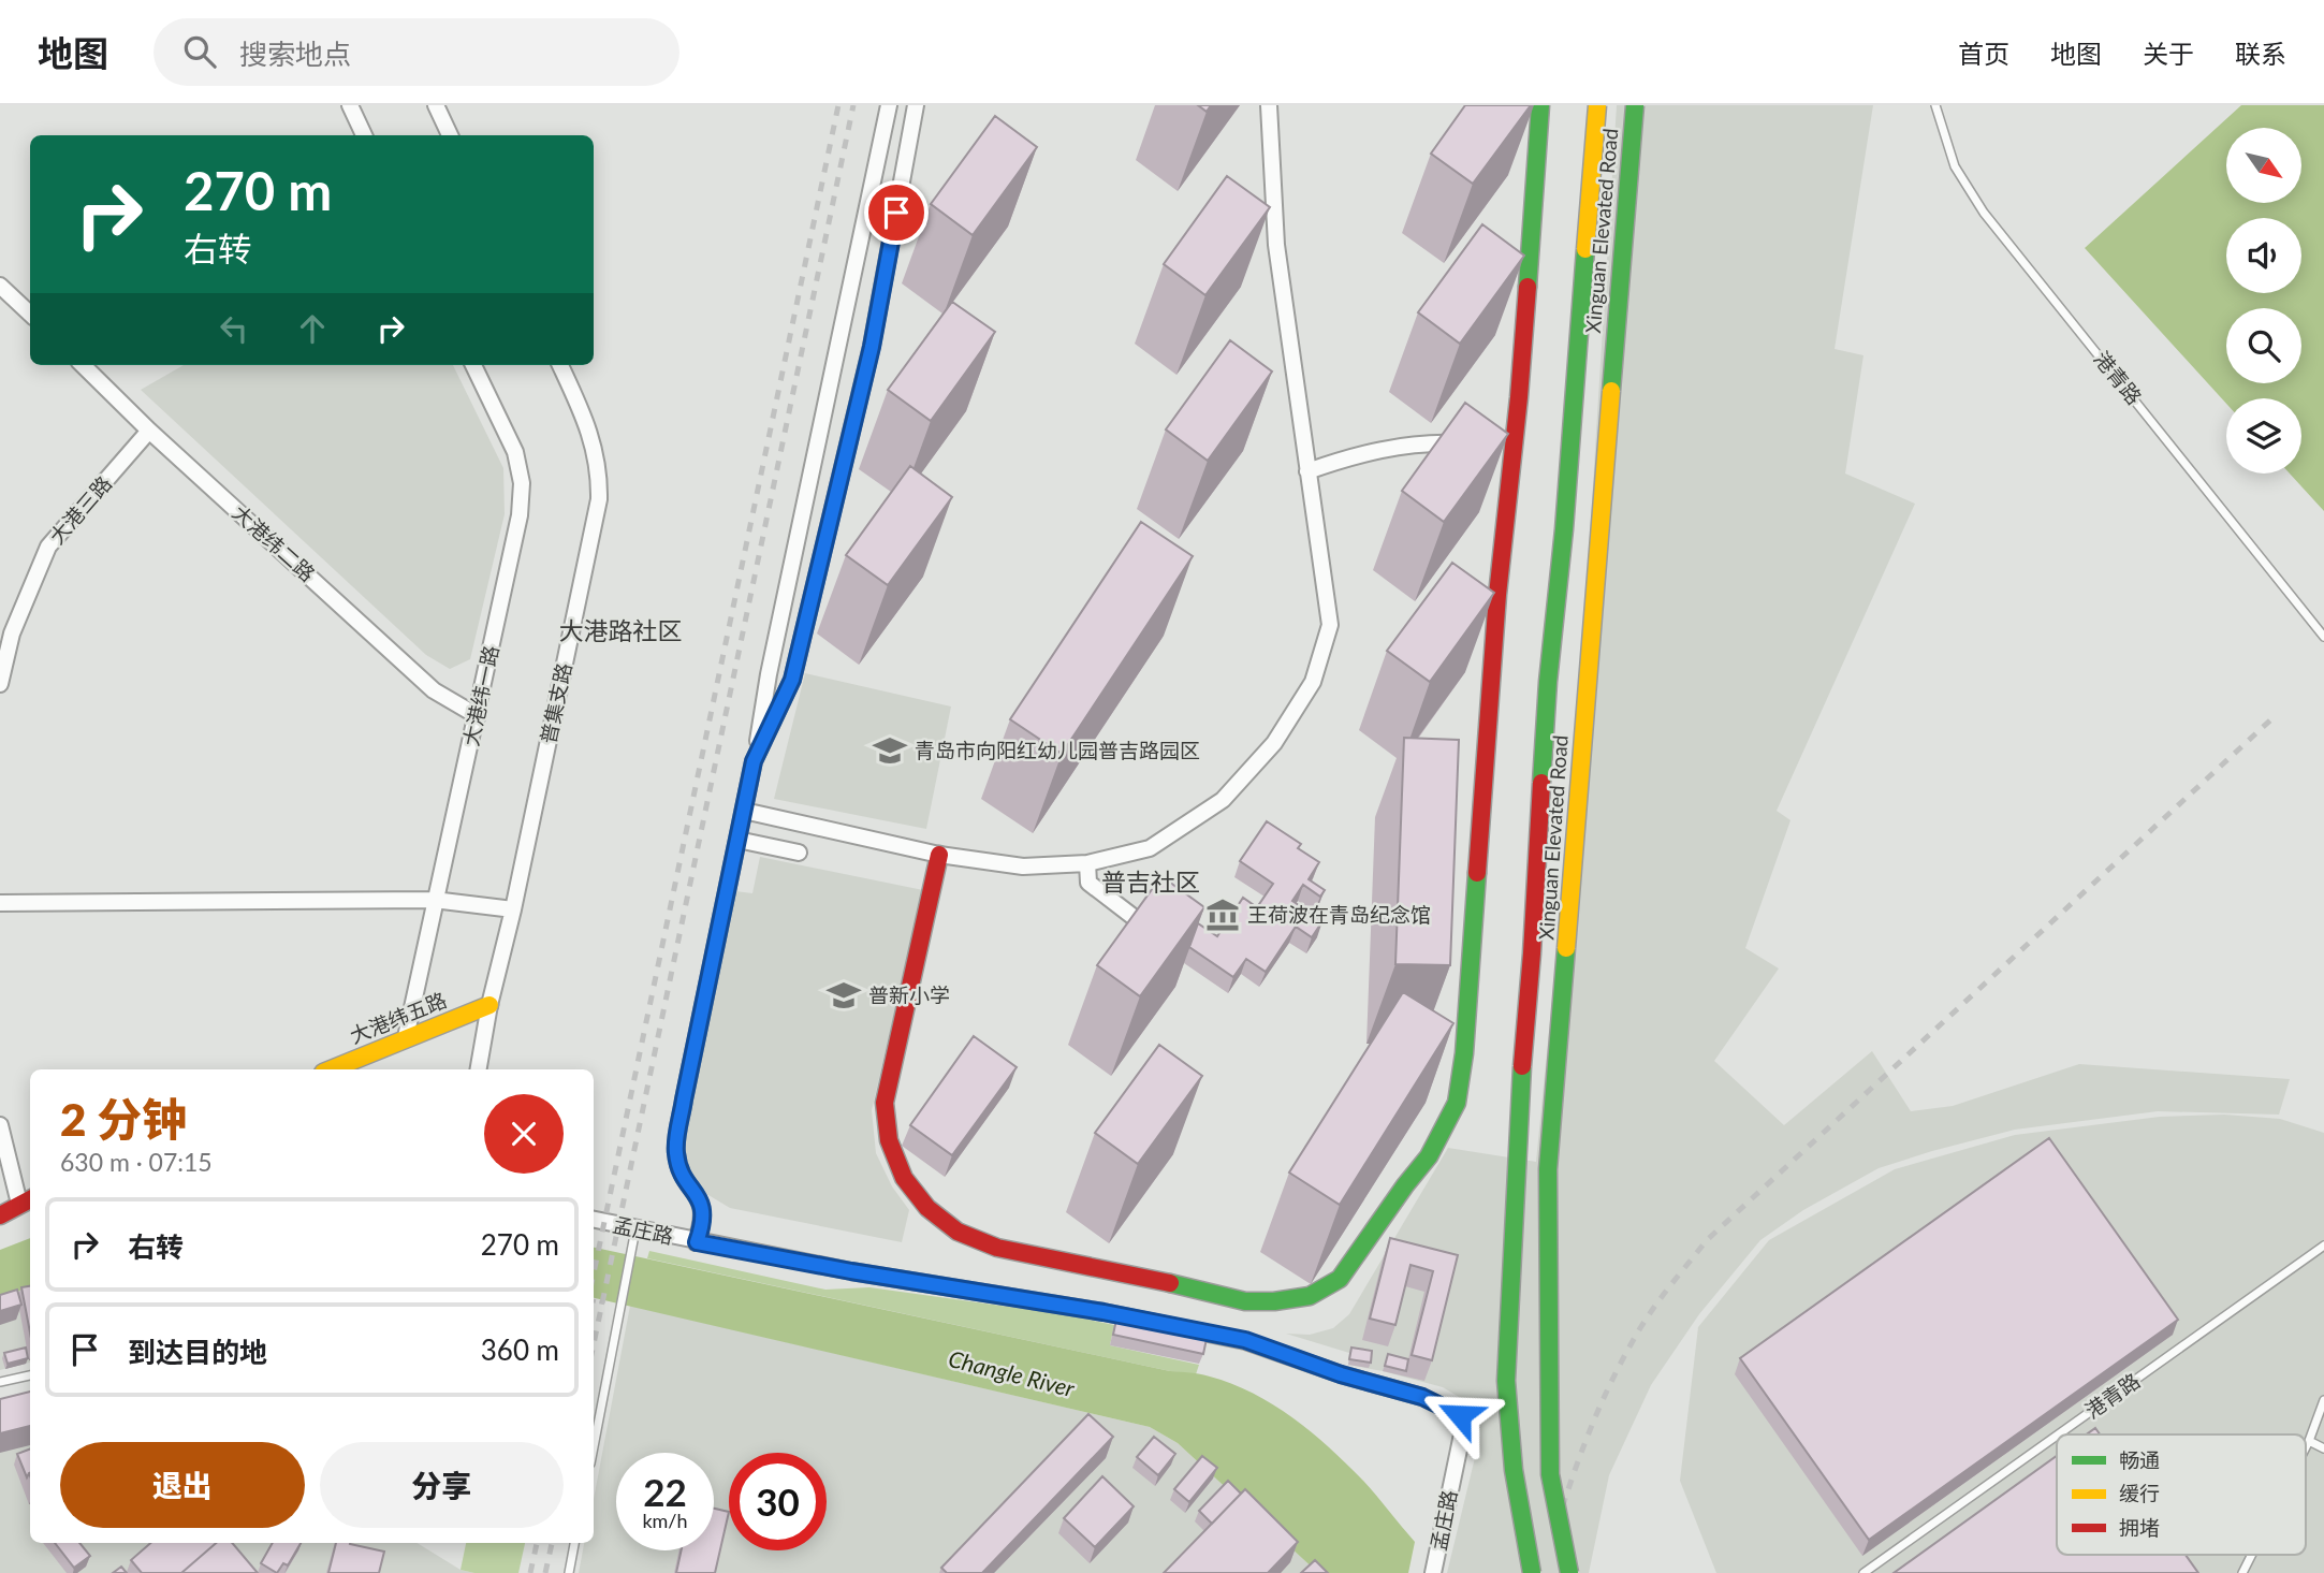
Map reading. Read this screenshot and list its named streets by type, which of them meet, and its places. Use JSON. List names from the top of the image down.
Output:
{
  "streets": {
    "main road": ["Xinguan Elevated Road", "大港纬五路"],
    "street": [
      "大港三路",
      "大港纬二路",
      "大港纬一路",
      "普集支路",
      "孟庄路"
    ],
    "lane": ["港青路"]
  },
  "crossings": [
    ["大港三路", "大港纬二路"],
    ["大港纬二路", "大港纬一路"],
    ["大港纬一路", "大港纬五路"],
    ["普集支路", "大港纬五路"]
  ],
  "districts": ["大港路社区", "普吉社区"],
  "water": ["Changle River"],
  "places": {
    "school or university": ["青岛市向阳红幼儿园普吉路园区", "普新小学"],
    "museum": ["王荷波在青岛纪念馆"]
  },
  "legend": ["畅通", "缓行", "拥堵"],
  "north": "bottom right",
  "page": {
    "header": "地图",
    "search": "搜索地点",
    "nav": [
      "首页",
      "地图",
      "关于",
      "联系"
    ],
    "turn": ["270 m", "右转"],
    "heading": ["2 分钟", "630 m · 07:15"],
    "list": [
      {
        "name": "右转",
        "value": "270 m"
      },
      {
        "name": "到达目的地",
        "value": "360 m"
      }
    ],
    "buttons": ["退出", "分享"],
    "speed": "22 km/h",
    "limit": "30"
  }
}
